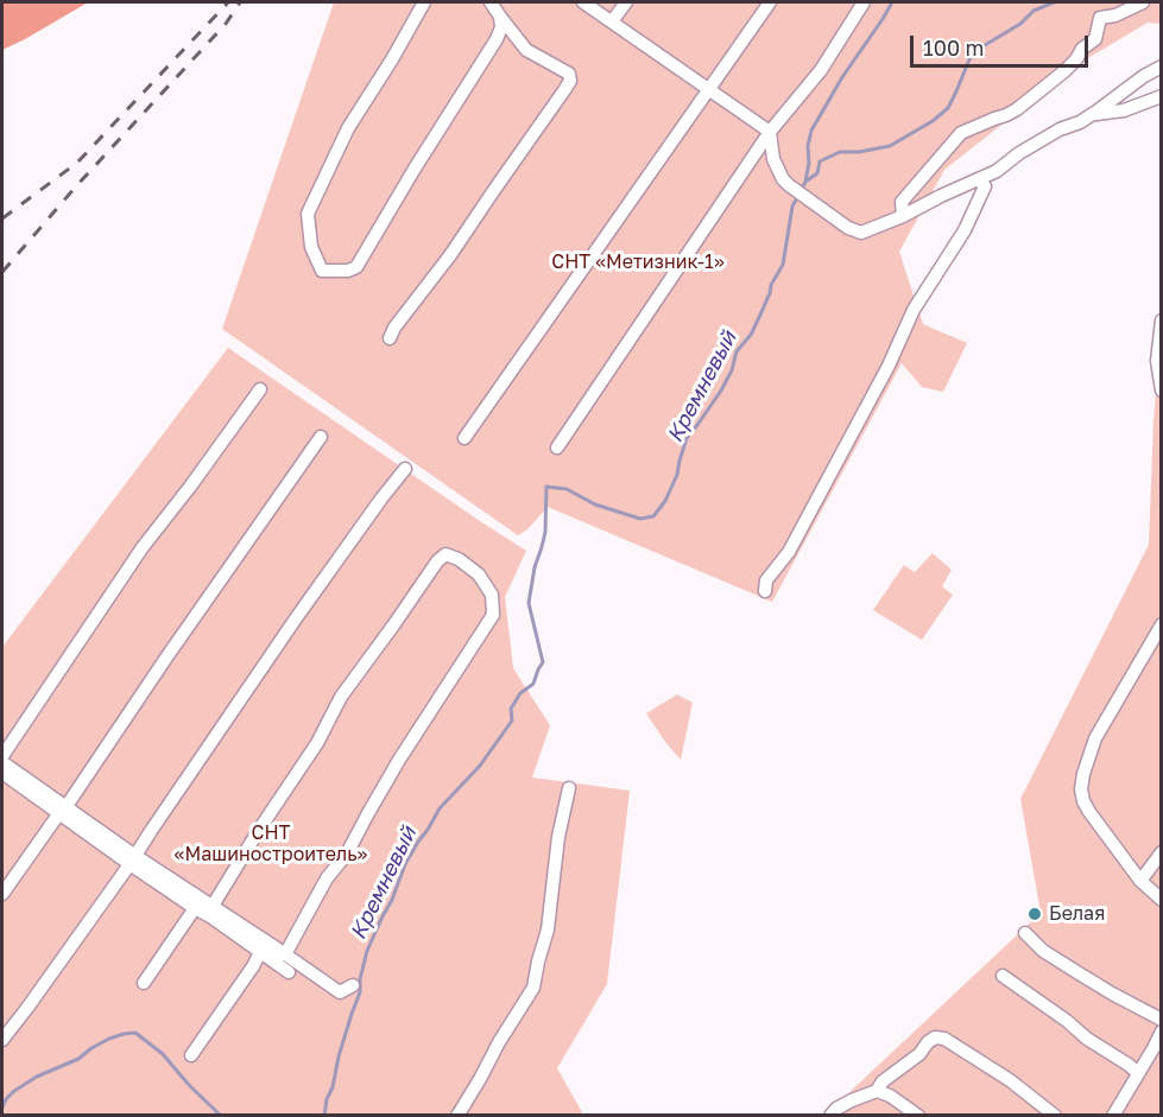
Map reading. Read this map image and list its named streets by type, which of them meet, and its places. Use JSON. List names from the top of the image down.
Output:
{
  "water": ["Кремневый"],
  "parks": ["СНТ «Метизник-1»", "СНТ «Машиностроитель»"],
  "places": ["Белая"],
  "scale_bar": "100 m"
}
